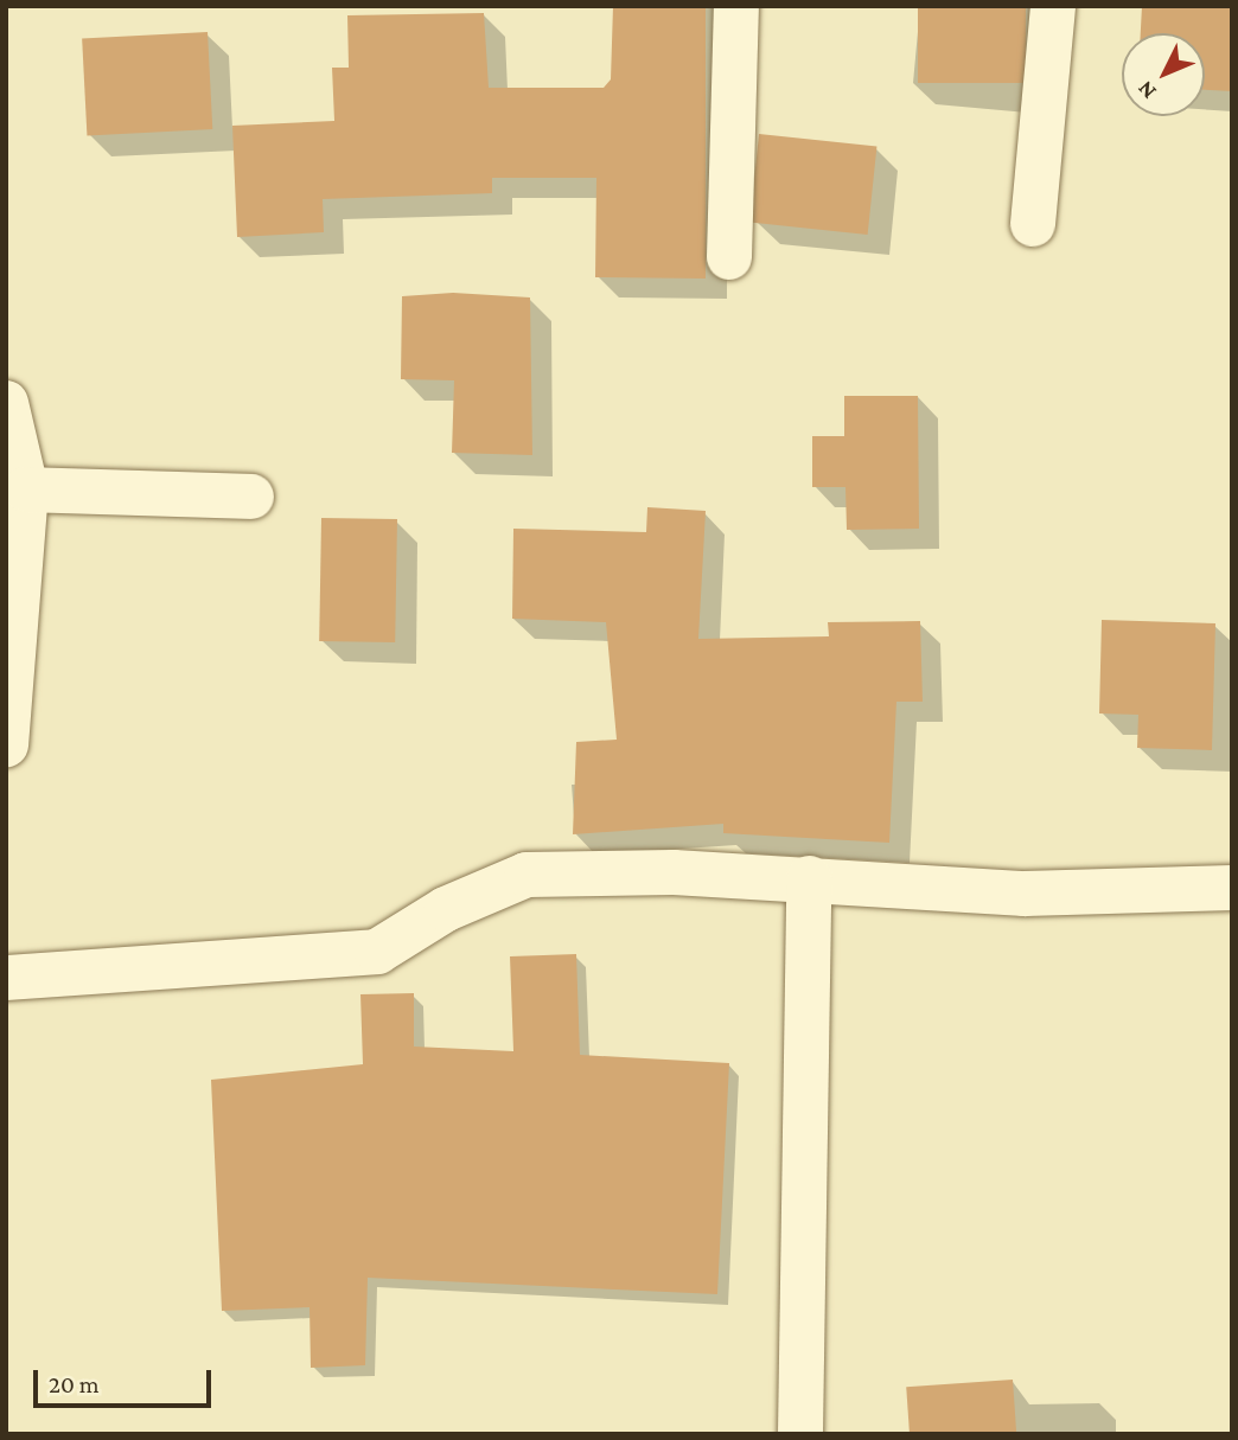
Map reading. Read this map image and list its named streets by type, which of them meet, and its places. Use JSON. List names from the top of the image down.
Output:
{
  "scale_bar": "20 m",
  "north": "bottom left"
}
